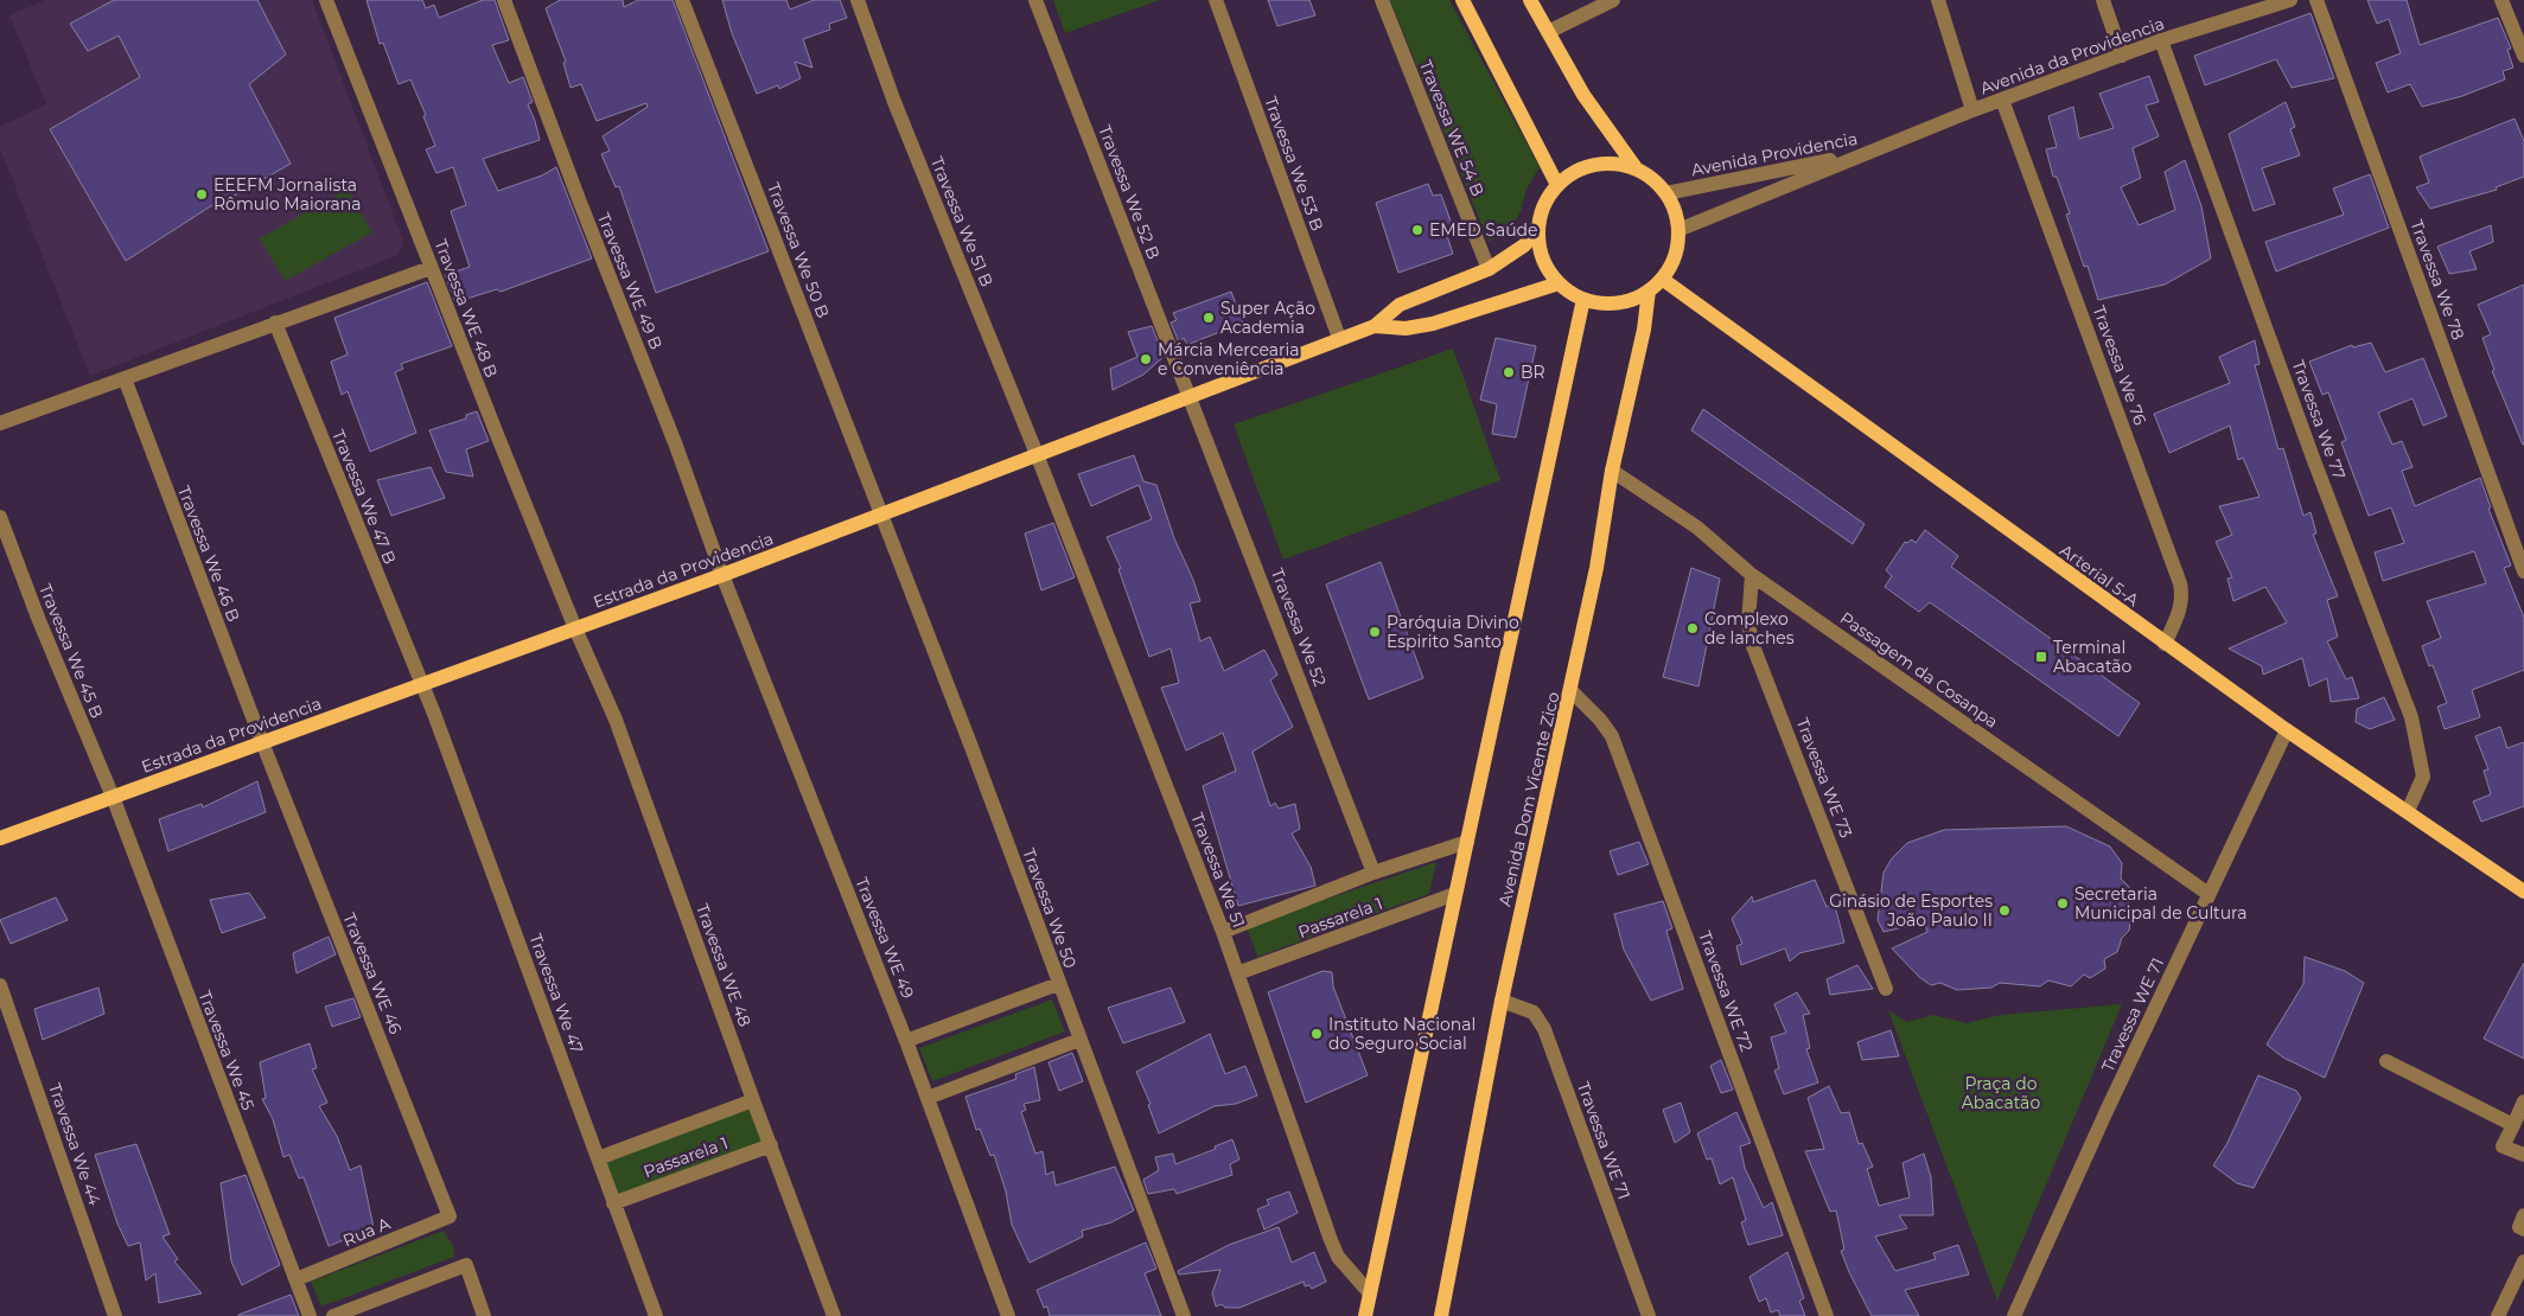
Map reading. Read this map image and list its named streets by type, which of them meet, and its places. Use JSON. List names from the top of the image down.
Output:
{
  "streets": {
    "main road": ["Estrada da Providencia", "Arterial 5-A", "Avenida Dom Vicente Zico"],
    "street": [
      "Avenida da Providencia",
      "Travessa WE 54 B",
      "Avenida Providencia",
      "Travessa We 53 B",
      "Travessa We 52 B",
      "Travessa We 51 B",
      "Travessa We 50 B",
      "Travessa We 78",
      "Travessa WE 49 B",
      "Travessa WE 48 B",
      "Travessa We 76",
      "Travessa We 77",
      "Travessa We 47 B",
      "Travessa We 46 B",
      "Travessa We 52",
      "Travessa We 45 B",
      "Passagem da Cosanpa",
      "Travessa WE 73",
      "Travessa We 51",
      "Travessa We 50",
      "Passarela 1",
      "Travessa WE 49",
      "Travessa WE 48",
      "Travessa WE 46",
      "Travessa WE 72",
      "Travessa We 47",
      "Travessa WE 71",
      "Travessa We 45",
      "Travessa We 44",
      "Rua A"
    ]
  },
  "crossings": [
    ["Avenida da Providencia", "Avenida Providencia"],
    ["Avenida da Providencia", "Travessa We 76"],
    ["Avenida da Providencia", "Travessa We 77"],
    ["Travessa WE 54 B", "Estrada da Providencia"],
    ["Avenida Providencia", "Estrada da Providencia"],
    ["Avenida Providencia", "Arterial 5-A"],
    ["Avenida Providencia", "Avenida Dom Vicente Zico"],
    ["Travessa We 53 B", "Estrada da Providencia"],
    ["Travessa We 52 B", "Estrada da Providencia"],
    ["Travessa We 52 B", "Travessa We 52"],
    ["Travessa We 51 B", "Estrada da Providencia"],
    ["Travessa We 51 B", "Travessa We 51"],
    ["Travessa We 50 B", "Estrada da Providencia"],
    ["Travessa We 50 B", "Travessa We 50"],
    ["Travessa WE 49 B", "Estrada da Providencia"],
    ["Travessa WE 49 B", "Travessa WE 49"],
    ["Travessa WE 48 B", "Estrada da Providencia"],
    ["Travessa WE 48 B", "Travessa WE 48"],
    ["Travessa We 76", "Arterial 5-A"],
    ["Travessa We 77", "Arterial 5-A"],
    ["Travessa We 47 B", "Estrada da Providencia"],
    ["Travessa We 47 B", "Travessa We 47"],
    ["Travessa We 46 B", "Estrada da Providencia"],
    ["Travessa We 46 B", "Travessa WE 46"],
    ["Estrada da Providencia", "Arterial 5-A"],
    ["Estrada da Providencia", "Travessa We 52"],
    ["Estrada da Providencia", "Travessa We 45 B"],
    ["Estrada da Providencia", "Avenida Dom Vicente Zico"],
    ["Estrada da Providencia", "Travessa We 51"],
    ["Estrada da Providencia", "Travessa We 50"],
    ["Estrada da Providencia", "Travessa WE 49"],
    ["Estrada da Providencia", "Travessa WE 48"],
    ["Estrada da Providencia", "Travessa WE 46"],
    ["Estrada da Providencia", "Travessa We 47"],
    ["Estrada da Providencia", "Travessa We 45"],
    ["Arterial 5-A", "Avenida Dom Vicente Zico"],
    ["Arterial 5-A", "Travessa WE 71"],
    ["Travessa We 45 B", "Travessa We 45"],
    ["Passagem da Cosanpa", "Travessa WE 73"],
    ["Passagem da Cosanpa", "Avenida Dom Vicente Zico"],
    ["Passagem da Cosanpa", "Travessa WE 71"],
    ["Avenida Dom Vicente Zico", "Travessa WE 72"],
    ["Avenida Dom Vicente Zico", "Travessa WE 71"],
    ["Travessa We 51", "Passarela 1"],
    ["Passarela 1", "Travessa WE 48"],
    ["Passarela 1", "Travessa We 47"],
    ["Travessa WE 46", "Rua A"],
    ["Travessa We 45", "Rua A"]
  ],
  "parks": ["Praça do Abacatão"],
  "places": {
    "other": [
      "EEEFM Jornalista Rômulo Maiorana",
      "EMED Saúde",
      "Super Ação Academia",
      "Márcia Mercearia e Conveniência",
      "BR",
      "Complexo de lanches",
      "Paróquia Divino Espirito Santo",
      "Secretaria Municipal de Cultura",
      "Ginásio de Esportes João Paulo II",
      "Instituto Nacional do Seguro Social"
    ],
    "transit": ["Terminal Abacatão"]
  }
}
